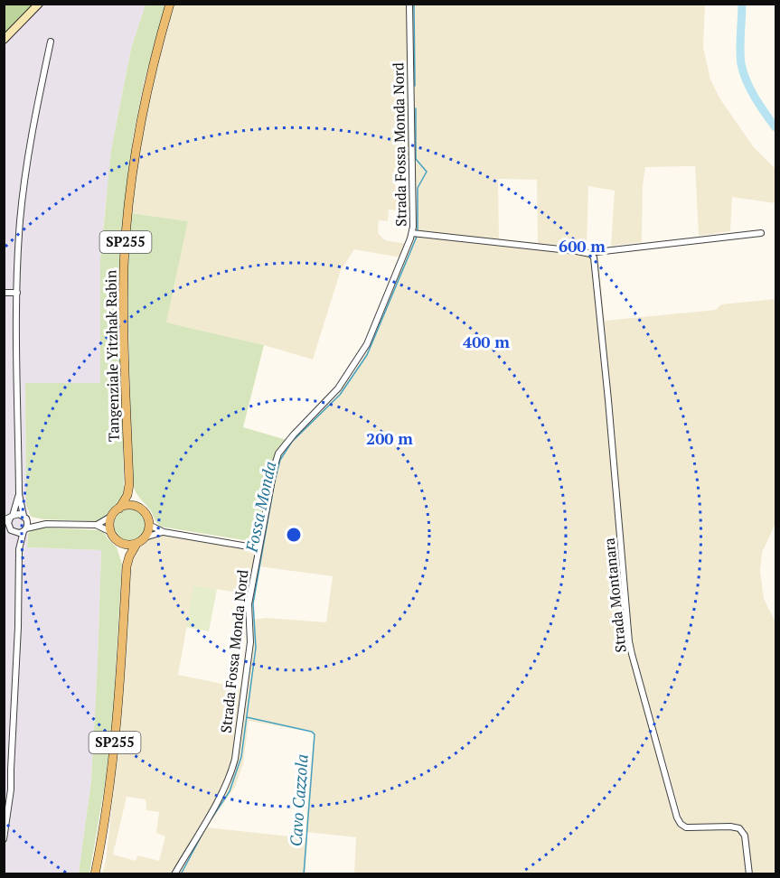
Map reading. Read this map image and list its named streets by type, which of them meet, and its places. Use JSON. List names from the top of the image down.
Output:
{
  "streets": {
    "main road": ["SP255", "Tangenziale Yitzhak Rabin"],
    "street": ["Strada Fossa Monda Nord", "Strada Montanara"]
  },
  "crossings": [
    ["SP255", "Tangenziale Yitzhak Rabin"]
  ],
  "water": ["Fossa Monda", "Cavo Cazzola"],
  "rings": ["600 m", "400 m", "200 m"]
}
